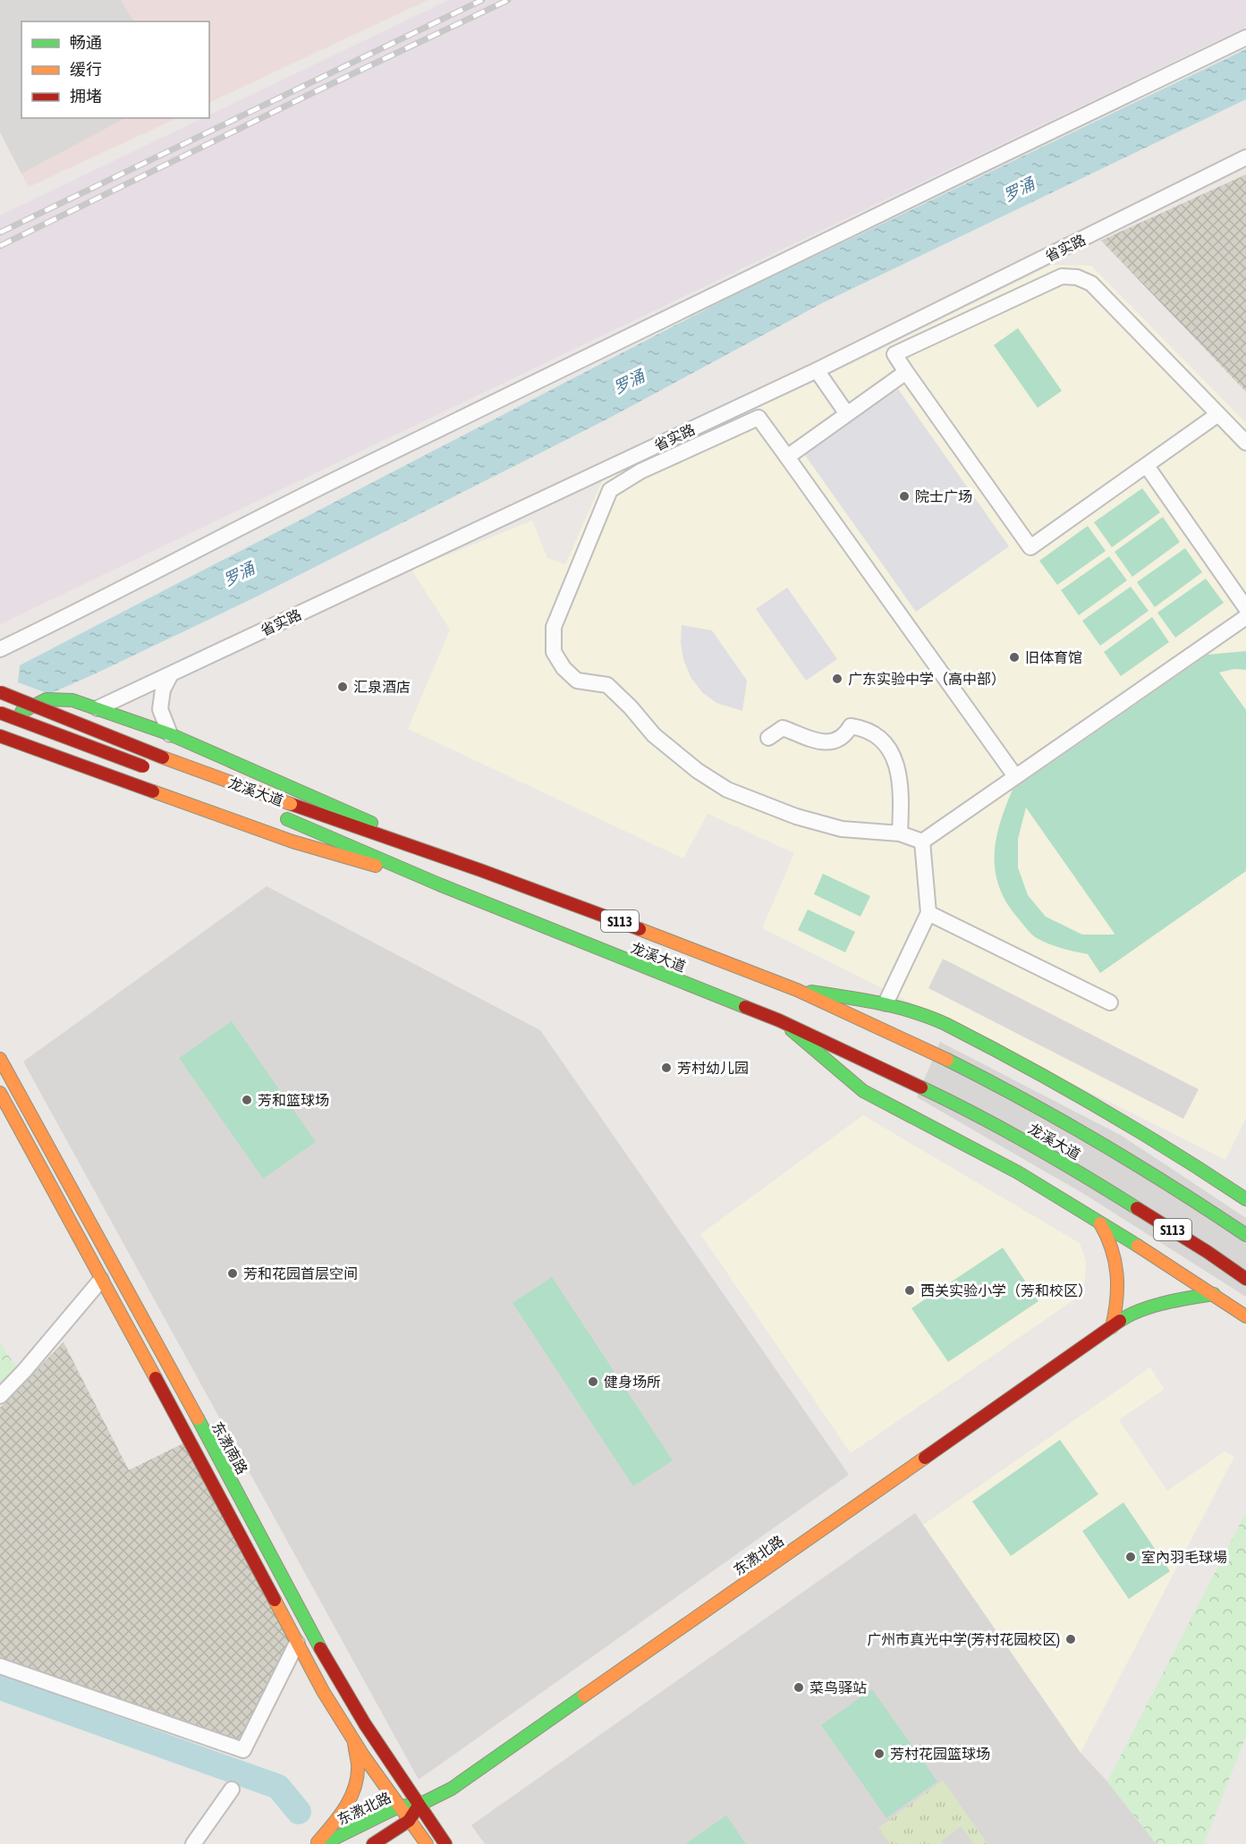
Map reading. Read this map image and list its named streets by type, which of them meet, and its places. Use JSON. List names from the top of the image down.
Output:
{
  "streets": {
    "street": [
      "省实路",
      "龙溪大道",
      "S113",
      "东漖南路",
      "东漖北路"
    ]
  },
  "crossings": [
    ["东漖南路", "东漖北路"]
  ],
  "water": ["罗涌"],
  "places": [
    "院士广场",
    "旧体育馆",
    "广东实验中学（高中部）",
    "汇泉酒店",
    "芳村幼儿园",
    "芳和篮球场",
    "芳和花园首层空间",
    "西关实验小学（芳和校区）",
    "健身场所",
    "室內羽毛球場",
    "广州市真光中学(芳村花园校区)",
    "菜鸟驿站",
    "芳村花园篮球场"
  ],
  "legend": ["畅通", "缓行", "拥堵"]
}
